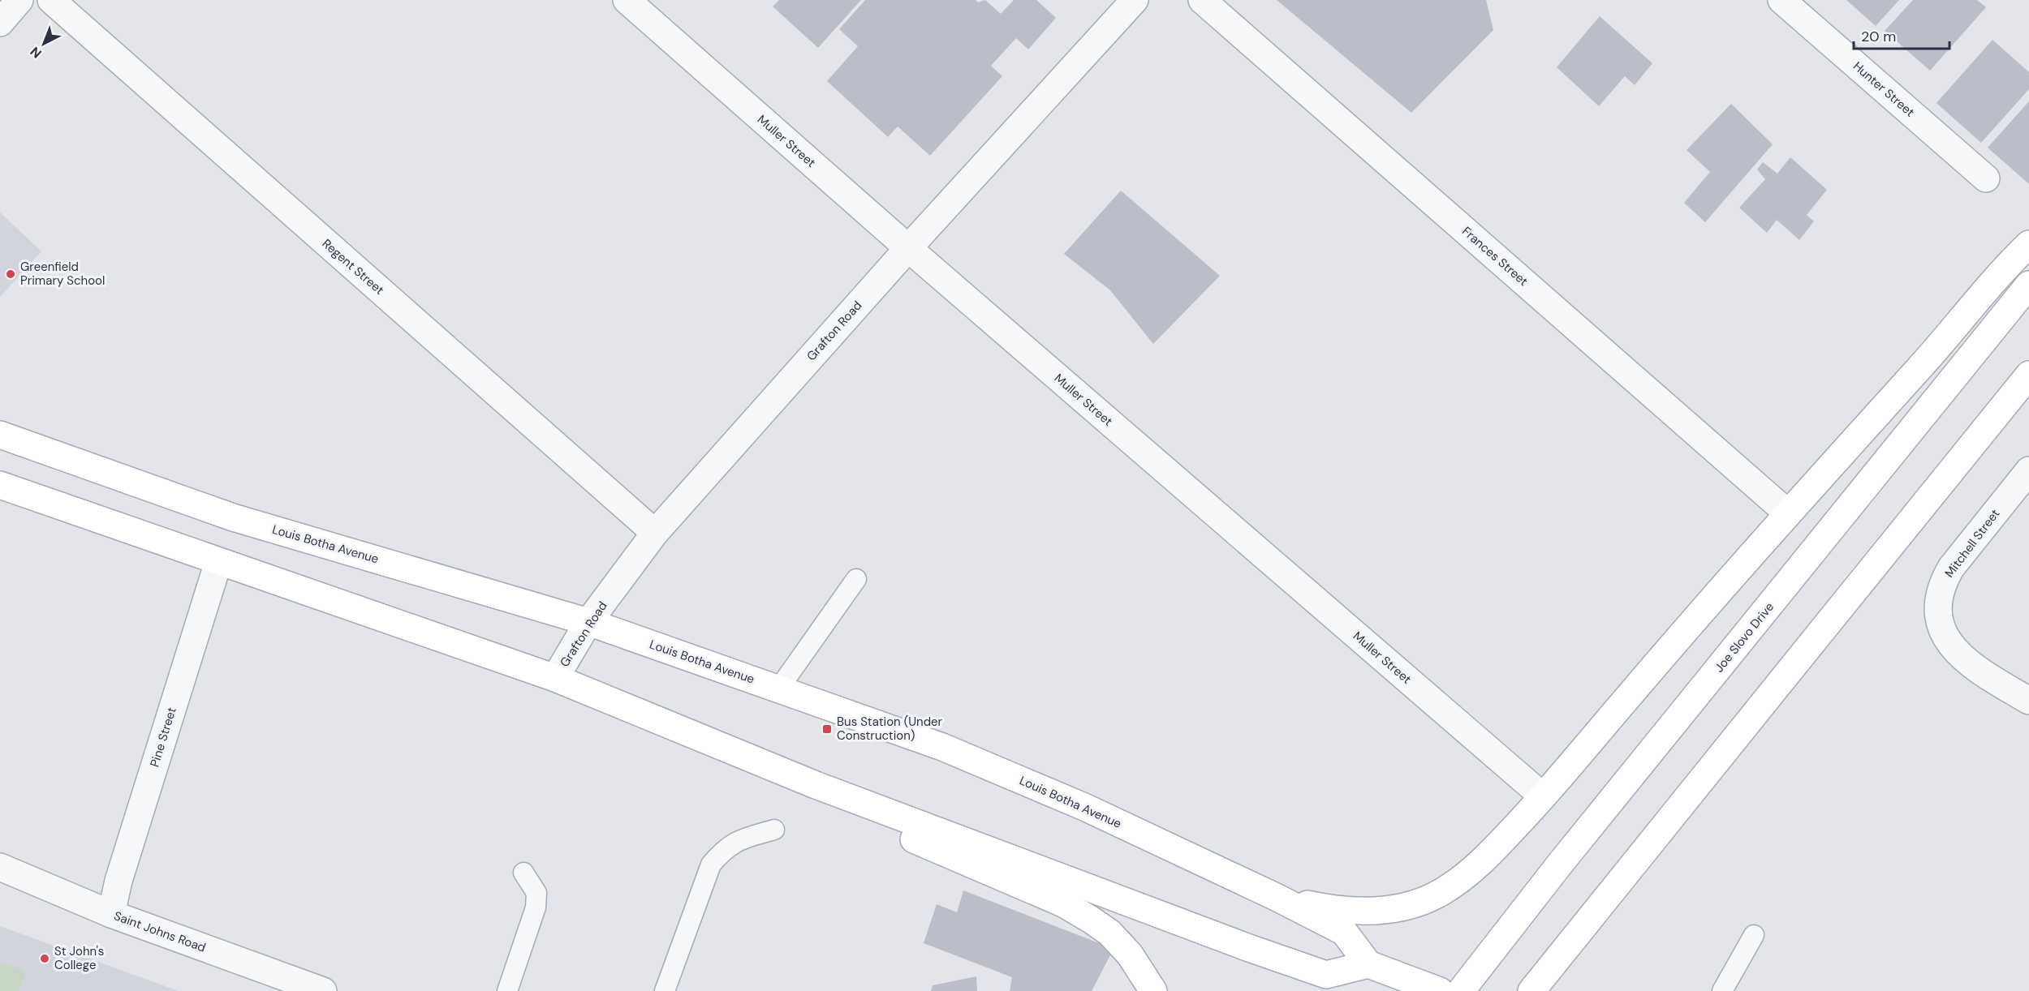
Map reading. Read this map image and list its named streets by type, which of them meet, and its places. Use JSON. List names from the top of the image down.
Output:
{
  "streets": {
    "main road": ["Louis Botha Avenue", "Joe Slovo Drive"],
    "street": [
      "Hunter Street",
      "Muller Street",
      "Frances Street",
      "Regent Street",
      "Grafton Road",
      "Mitchell Street",
      "Pine Street",
      "Saint Johns Road"
    ]
  },
  "crossings": [
    ["Muller Street", "Grafton Road"],
    ["Regent Street", "Grafton Road"],
    ["Grafton Road", "Louis Botha Avenue"],
    ["Pine Street", "Saint Johns Road"]
  ],
  "places": {
    "other": ["Greenfield Primary School", "St John's College"],
    "transit": ["Bus Station (Under Construction)"]
  },
  "scale_bar": "20 m",
  "north": "bottom left"
}
